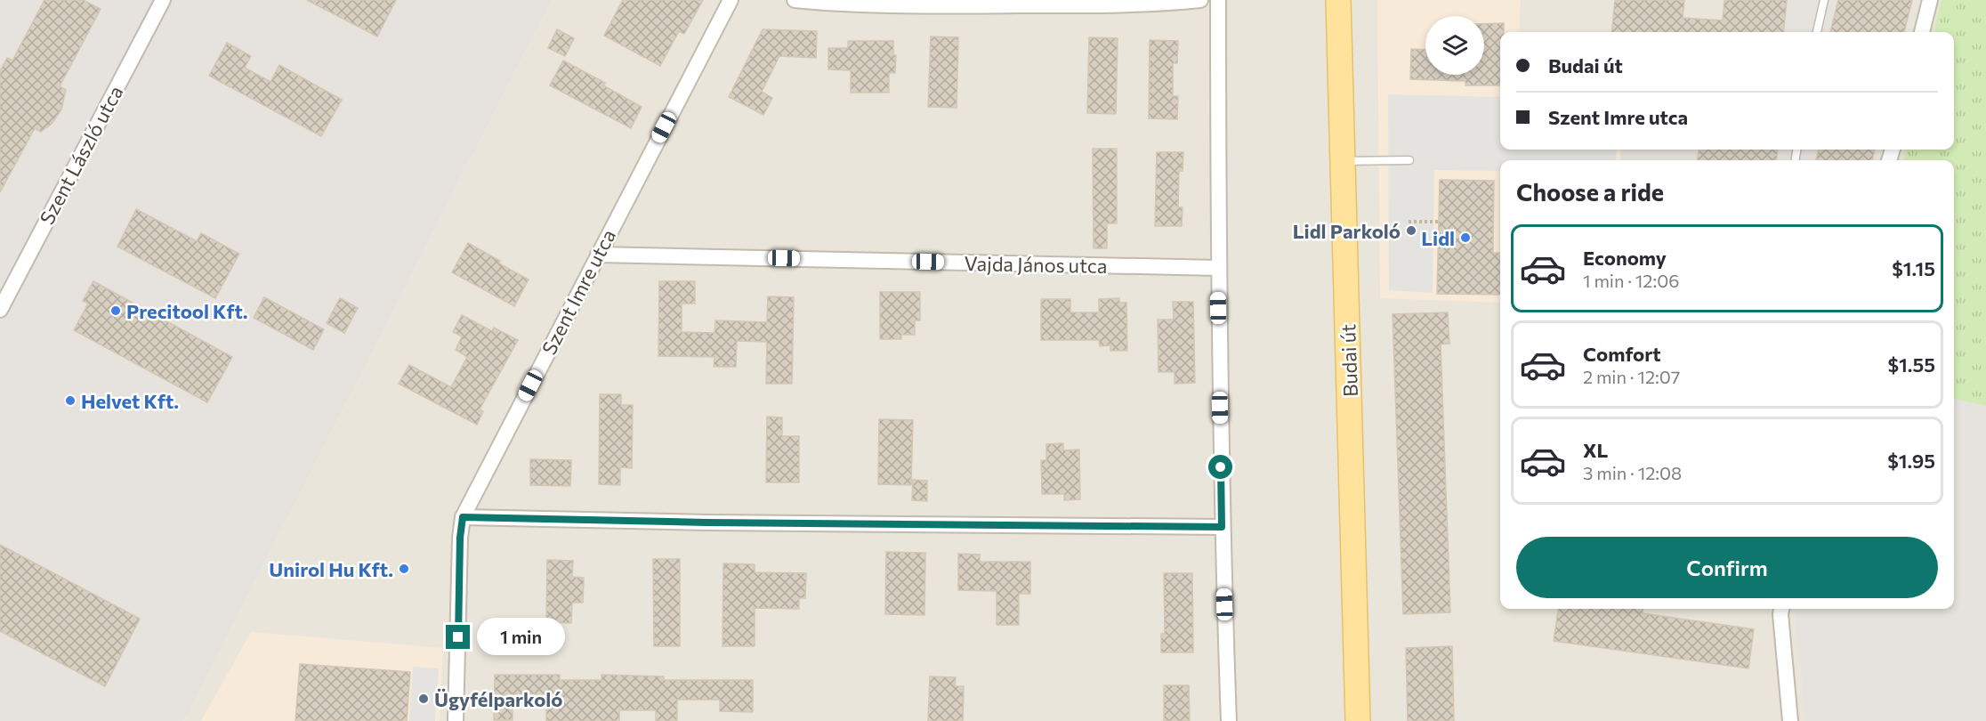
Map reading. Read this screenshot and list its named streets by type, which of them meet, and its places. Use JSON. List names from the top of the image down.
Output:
{
  "streets": {
    "main road": ["Budai út"],
    "street": ["Szent László utca", "Vajda János utca", "Szent Imre utca"]
  },
  "crossings": [
    ["Vajda János utca", "Szent Imre utca"]
  ],
  "places": [
    "Lidl Parkoló",
    "Lidl",
    "Precitool Kft.",
    "Helvet Kft.",
    "Unirol Hu Kft.",
    "Ügyfélparkoló"
  ],
  "page": {
    "banner": ["Budai út", "Szent Imre utca"],
    "heading": "Choose a ride",
    "list": [
      {
        "name": "Economy",
        "note": "1 min · 12:06",
        "value": "$1.15"
      },
      {
        "name": "Comfort",
        "note": "2 min · 12:07",
        "value": "$1.55"
      },
      {
        "name": "XL",
        "note": "3 min · 12:08",
        "value": "$1.95"
      }
    ],
    "buttons": "Confirm",
    "bubble": "1 min"
  }
}
